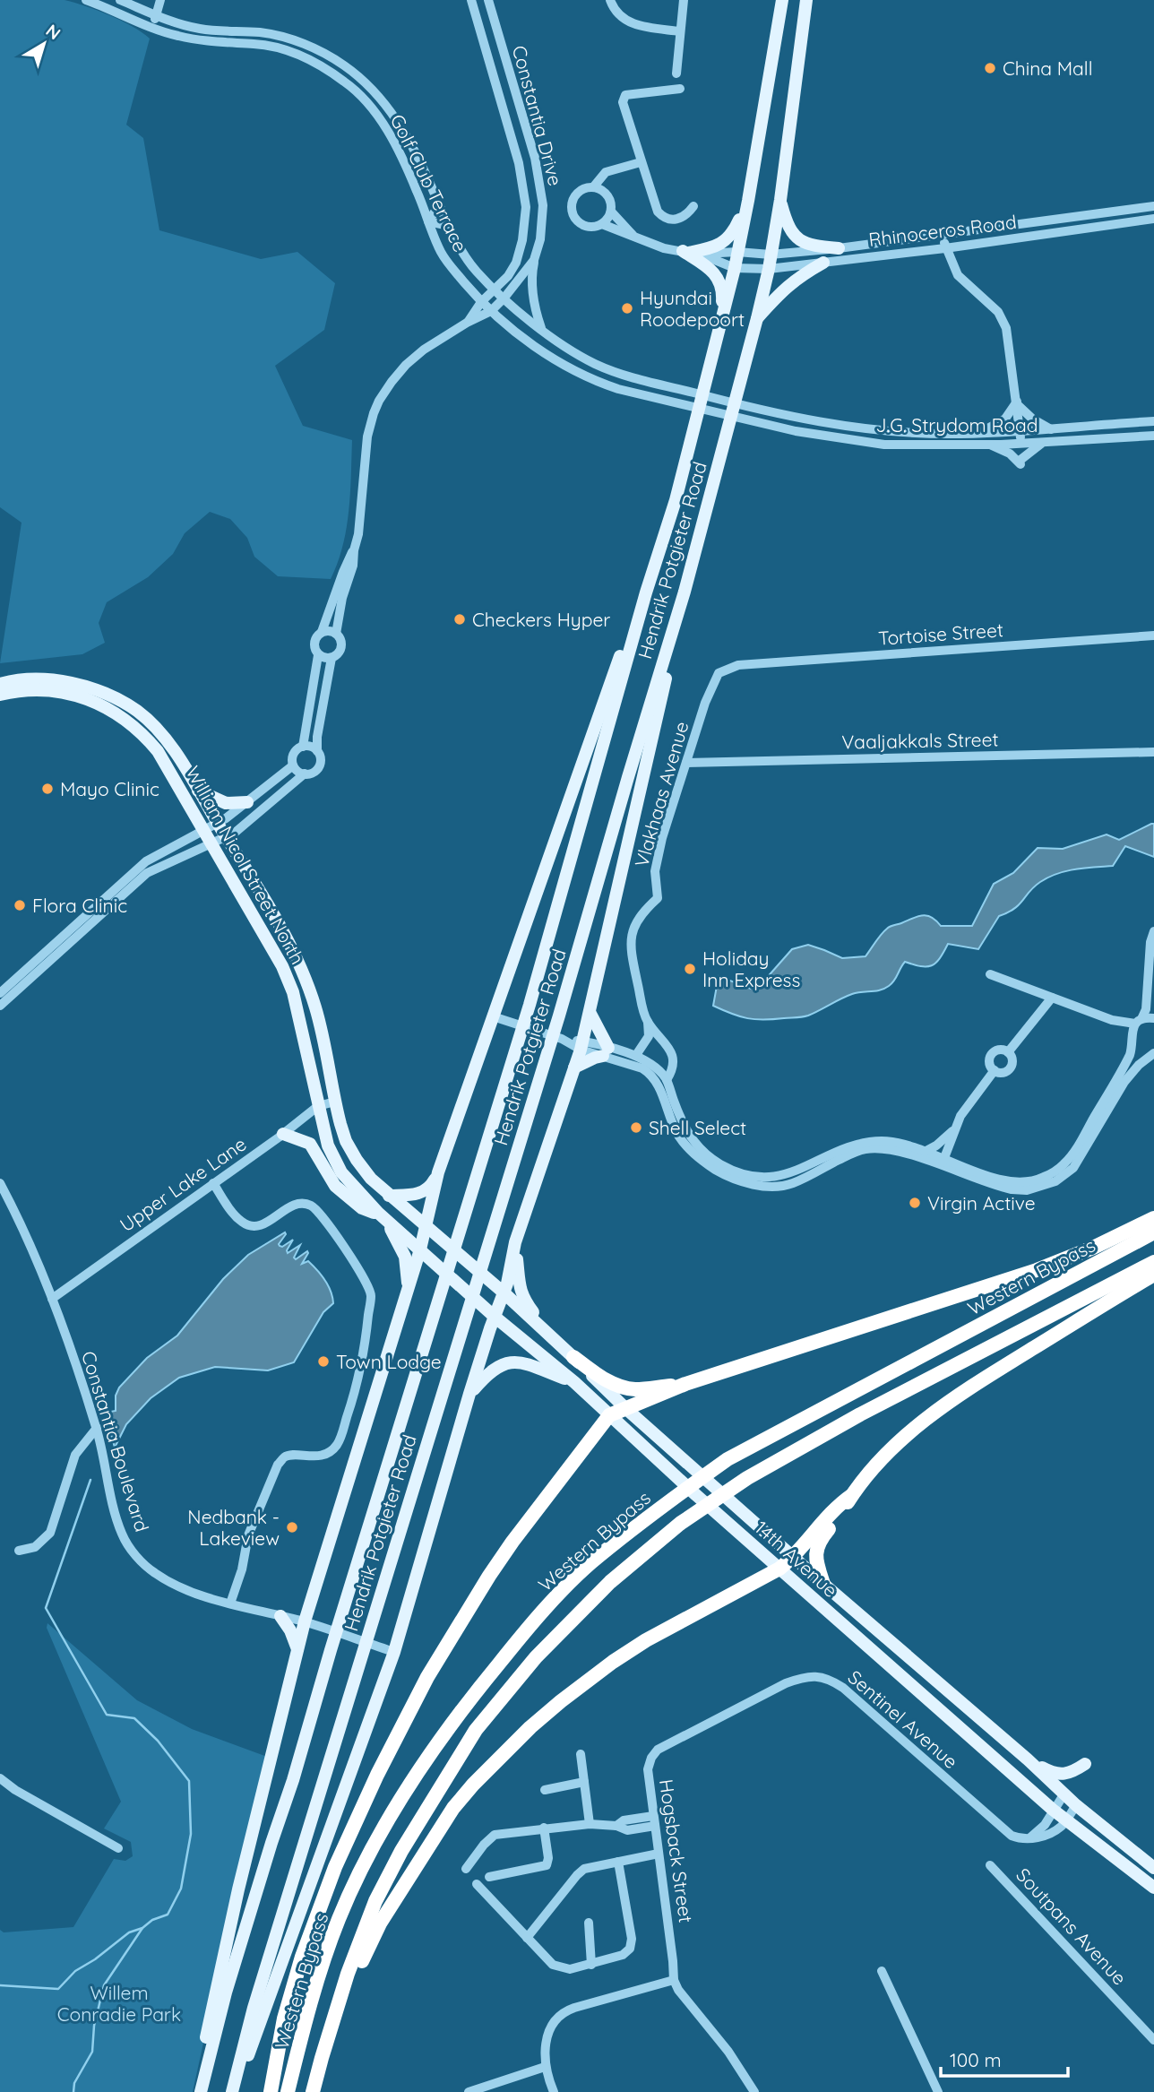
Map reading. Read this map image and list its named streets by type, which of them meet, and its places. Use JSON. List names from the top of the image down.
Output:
{
  "streets": {
    "highway": ["Western Bypass"],
    "main road": ["Hendrik Potgieter Road", "William Nicol Street North", "14th Avenue"],
    "street": [
      "Constantia Drive",
      "Golf Club Terrace",
      "Rhinoceros Road",
      "J.G. Strydom Road",
      "Tortoise Street",
      "Vaaljakkals Street",
      "Vlakhaas Avenue",
      "Upper Lake Lane",
      "Constantia Boulevard",
      "Sentinel Avenue",
      "Hogsback Street",
      "Soutpans Avenue"
    ]
  },
  "crossings": [
    ["Constantia Drive", "Golf Club Terrace"],
    ["Golf Club Terrace", "J.G. Strydom Road"],
    ["Rhinoceros Road", "Hendrik Potgieter Road"],
    ["Tortoise Street", "Vlakhaas Avenue"],
    ["Vaaljakkals Street", "Vlakhaas Avenue"],
    ["William Nicol Street North", "Upper Lake Lane"],
    ["William Nicol Street North", "14th Avenue"],
    ["Upper Lake Lane", "Constantia Boulevard"],
    ["Sentinel Avenue", "Hogsback Street"]
  ],
  "parks": ["Willem Conradie Park"],
  "places": [
    "China Mall",
    "Hyundai Roodepoort",
    "Checkers Hyper",
    "Mayo Clinic",
    "Flora Clinic",
    "Holiday Inn Express",
    "Shell Select",
    "Virgin Active",
    "Town Lodge",
    "Nedbank - Lakeview"
  ],
  "scale_bar": "100 m",
  "north": "top right"
}
